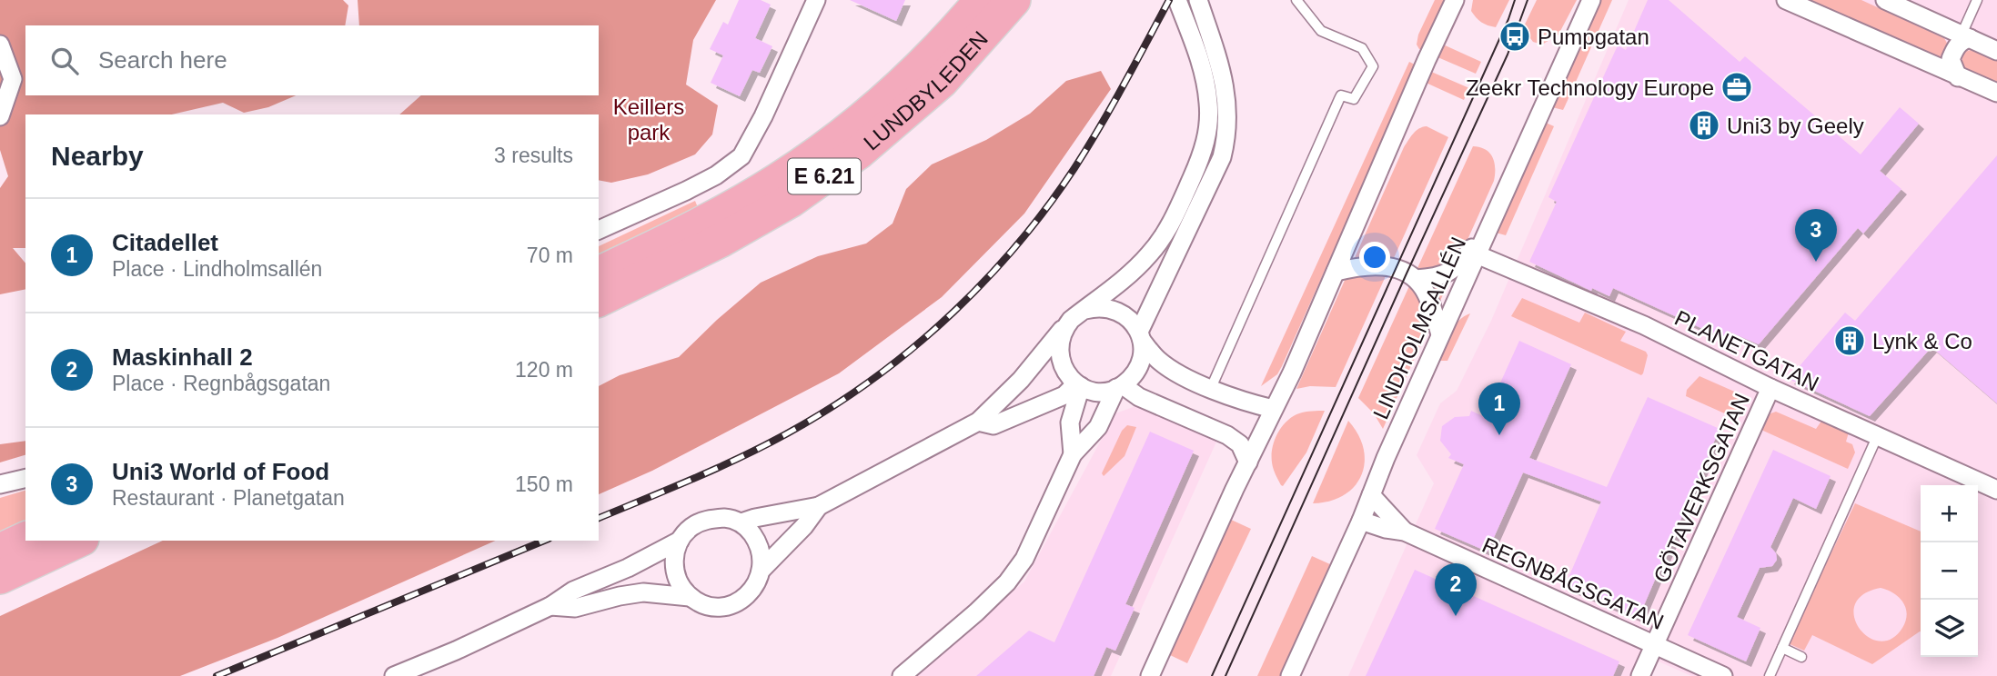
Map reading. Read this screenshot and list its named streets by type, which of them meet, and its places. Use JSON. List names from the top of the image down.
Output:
{
  "streets": {
    "highway": ["LUNDBYLEDEN", "E 6.21"],
    "street": [
      "LINDHOLMSALLÉN",
      "PLANETGATAN",
      "GÖTAVERKSGATAN",
      "REGNBÅGSGATAN"
    ]
  },
  "crossings": [
    ["LINDHOLMSALLÉN", "PLANETGATAN"],
    ["LINDHOLMSALLÉN", "REGNBÅGSGATAN"],
    ["PLANETGATAN", "GÖTAVERKSGATAN"],
    ["GÖTAVERKSGATAN", "REGNBÅGSGATAN"]
  ],
  "parks": ["Keillers park"],
  "places": {
    "bus stop": ["Pumpgatan"],
    "office": ["Zeekr Technology Europe"],
    "building": ["Uni3 by Geely", "Lynk & Co"]
  },
  "page": {
    "search": "Search here",
    "heading": ["Nearby", "3 results"],
    "list": [
      {
        "mark": "1",
        "name": "Citadellet",
        "note": "Place · Lindholmsallén",
        "value": "70 m"
      },
      {
        "mark": "2",
        "name": "Maskinhall 2",
        "note": "Place · Regnbågsgatan",
        "value": "120 m"
      },
      {
        "mark": "3",
        "name": "Uni3 World of Food",
        "note": "Restaurant · Planetgatan",
        "value": "150 m"
      }
    ],
    "pins": ["3", "1", "2"],
    "map_buttons": ["+", "−"]
  }
}
